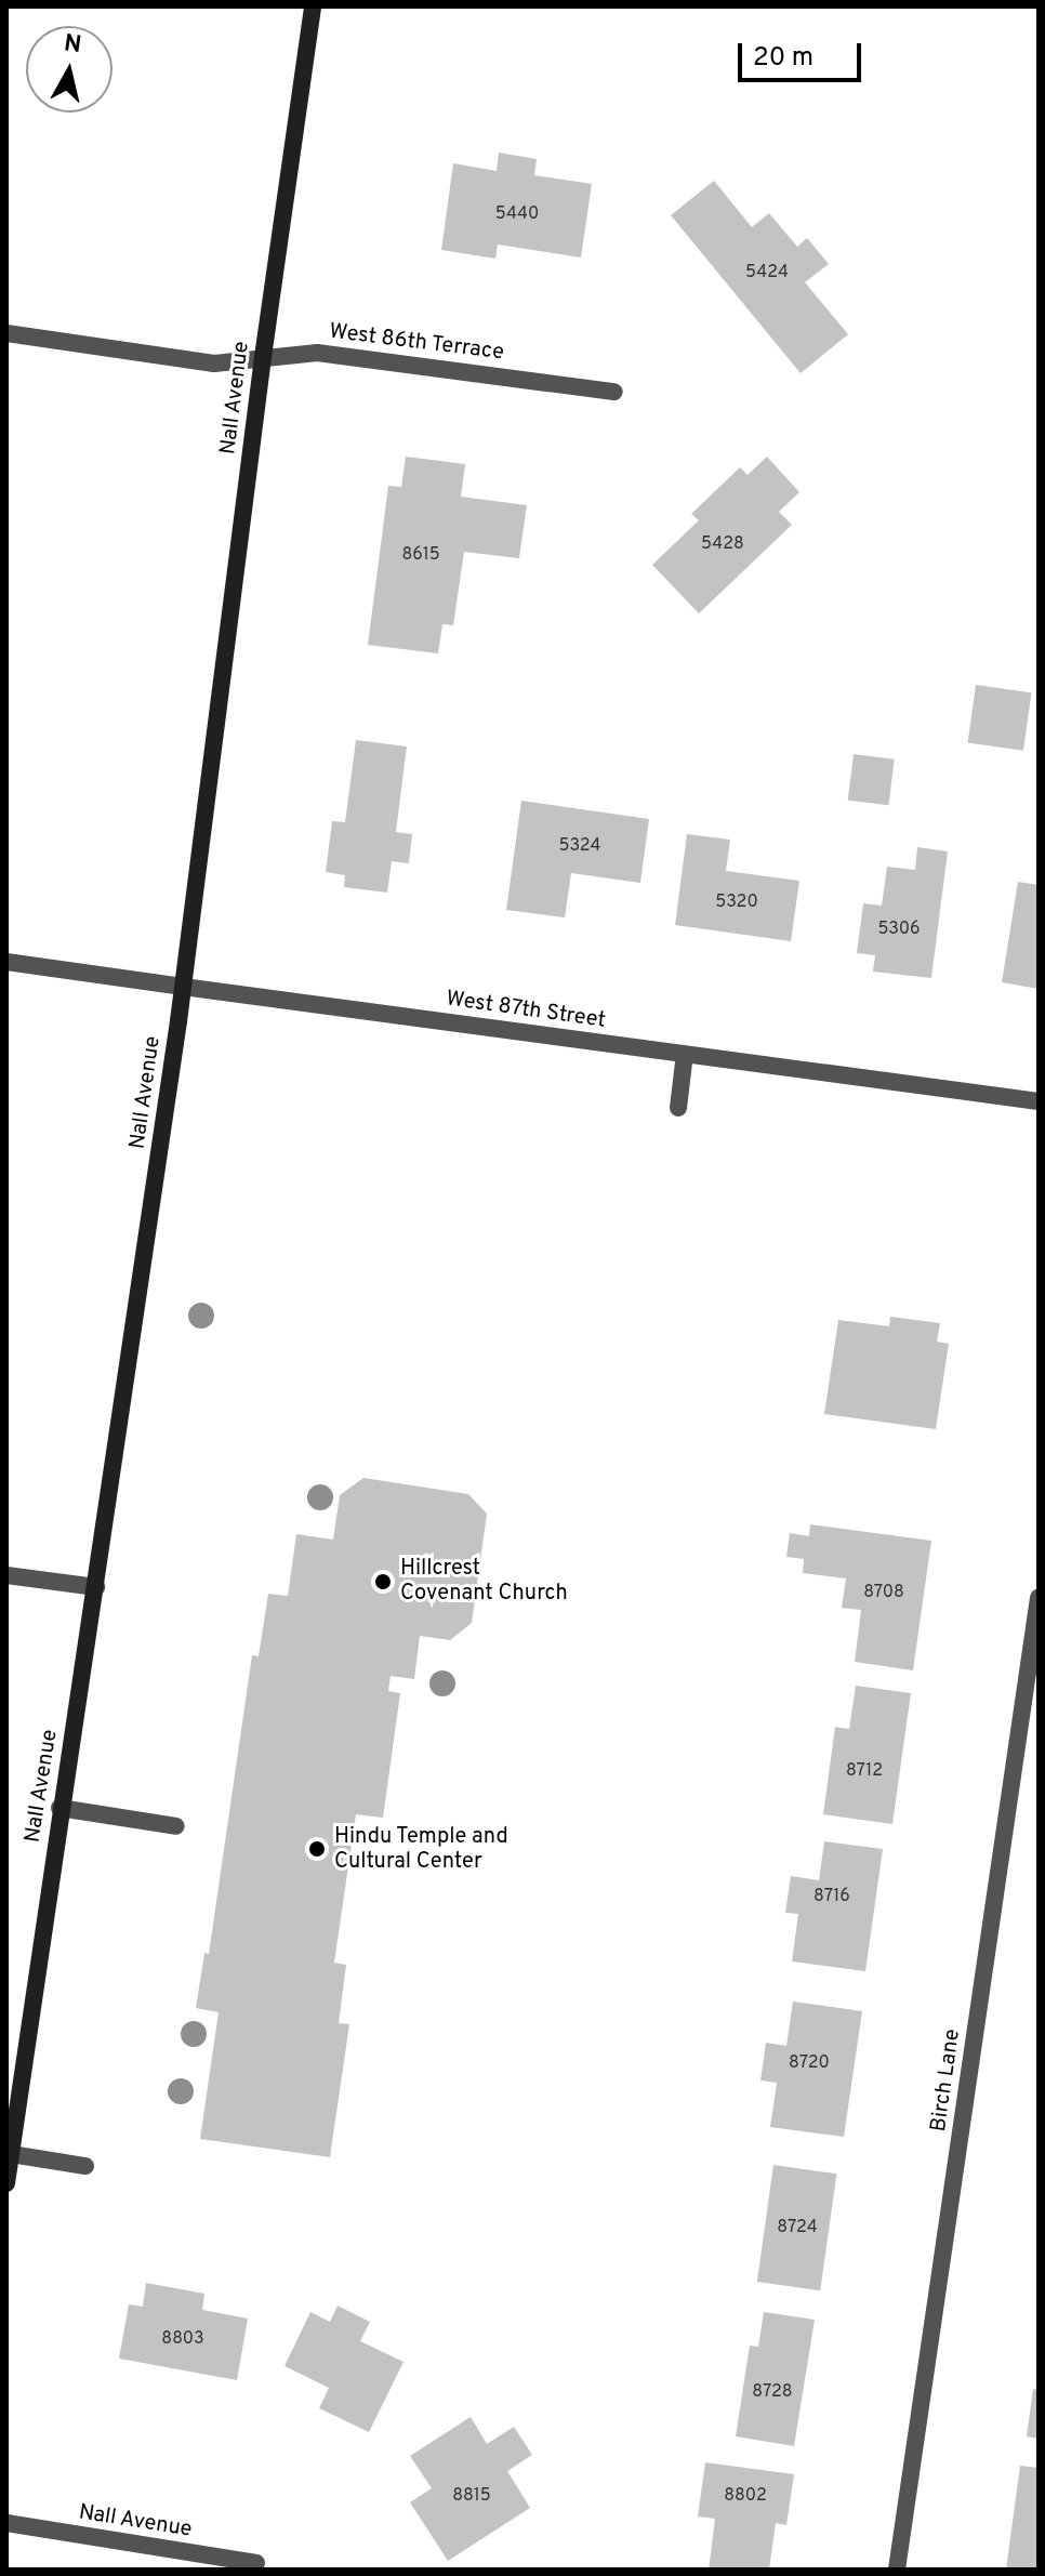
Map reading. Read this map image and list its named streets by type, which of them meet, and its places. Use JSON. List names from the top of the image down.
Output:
{
  "streets": {
    "main road": ["Nall Avenue"],
    "street": ["West 86th Terrace", "West 87th Street", "Birch Lane"]
  },
  "crossings": [
    ["West 86th Terrace", "Nall Avenue"],
    ["Nall Avenue", "West 87th Street"]
  ],
  "places": ["Hillcrest Covenant Church", "Hindu Temple and Cultural Center"],
  "house_numbers": [
    "5440",
    "5424",
    "5428",
    "8615",
    "5324",
    "5320",
    "5306",
    "8708",
    "8712",
    "8716",
    "8720",
    "8724",
    "8803",
    "8728",
    "8815",
    "8802"
  ],
  "scale_bar": "20 m",
  "north": "top"
}
